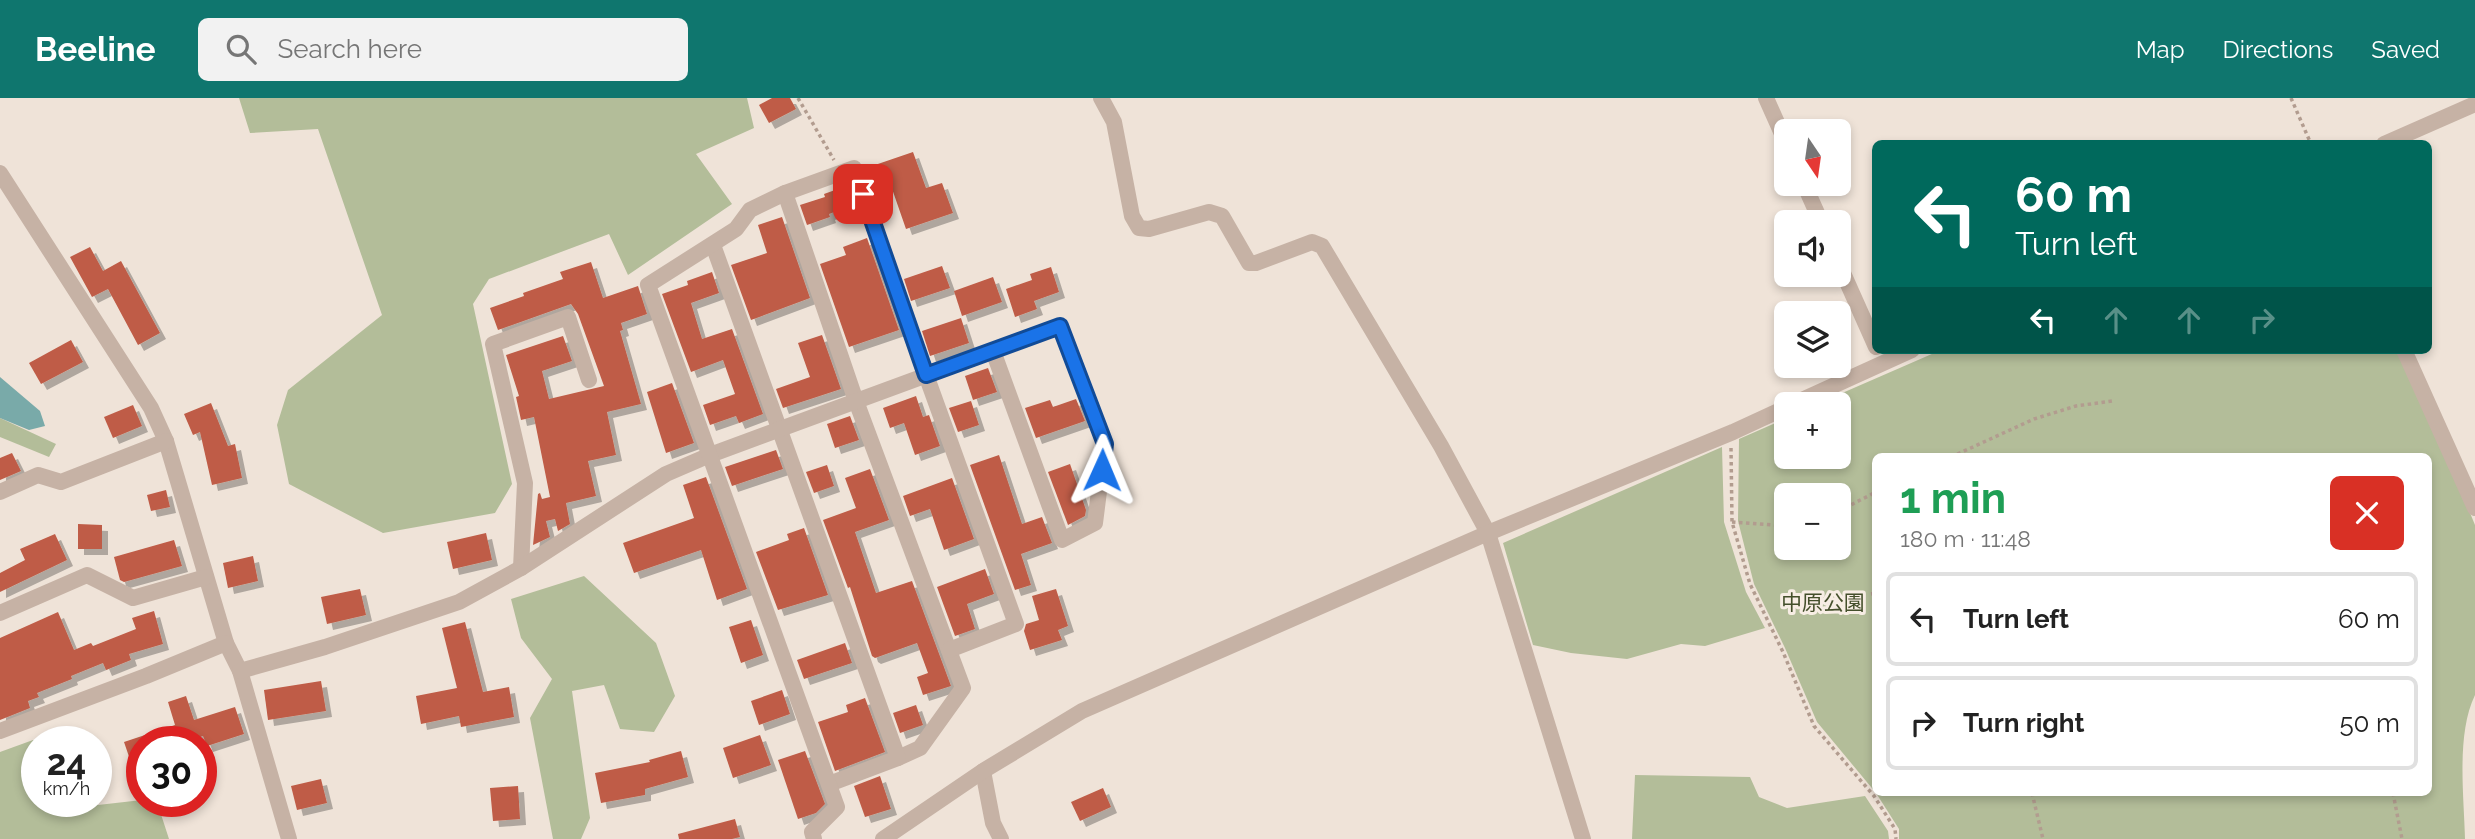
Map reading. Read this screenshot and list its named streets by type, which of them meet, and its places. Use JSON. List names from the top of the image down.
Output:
{
  "parks": ["中原公園"],
  "north": "bottom",
  "page": {
    "header": "Beeline",
    "search": "Search here",
    "nav": ["Map", "Directions", "Saved"],
    "map_buttons": ["+", "−"],
    "turn": ["60 m", "Turn left"],
    "heading": ["1 min", "180 m · 11:48"],
    "list": [
      {
        "name": "Turn left",
        "value": "60 m"
      },
      {
        "name": "Turn right",
        "value": "50 m"
      }
    ],
    "speed": "24 km/h",
    "limit": "30"
  }
}
